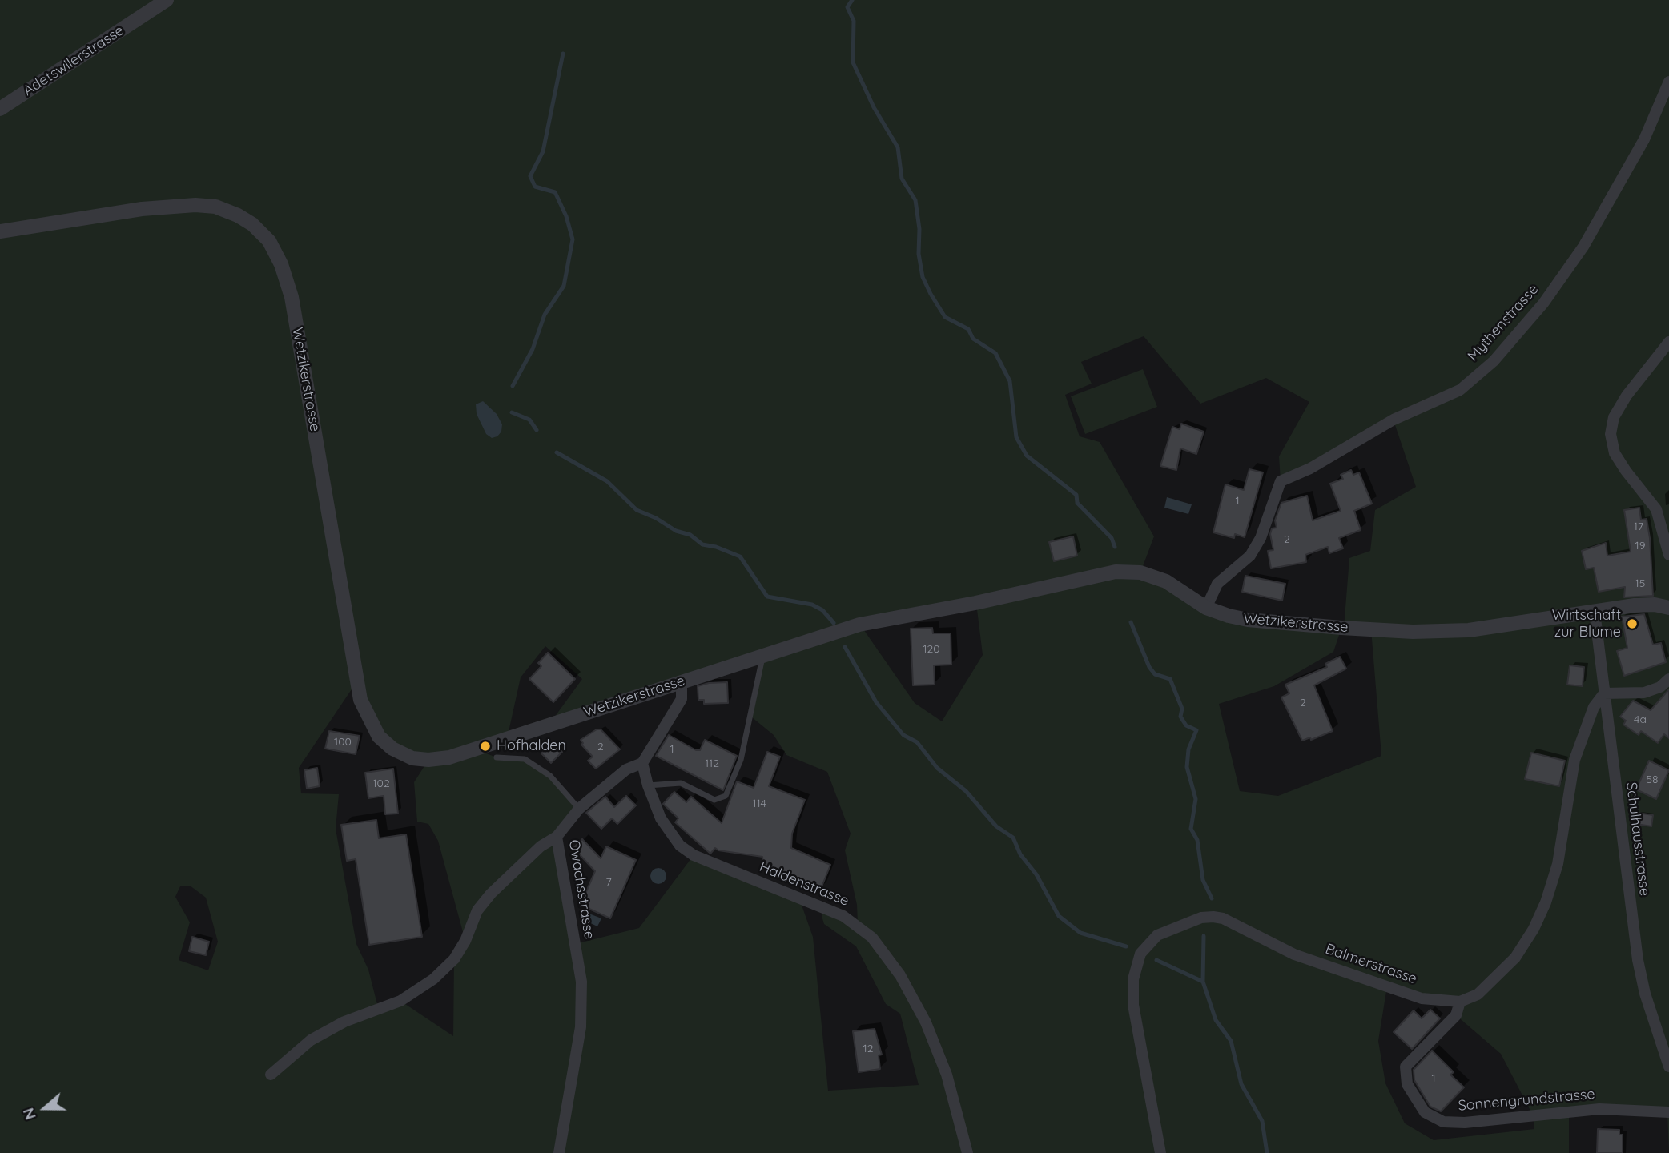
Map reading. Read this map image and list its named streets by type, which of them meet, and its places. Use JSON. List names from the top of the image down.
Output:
{
  "streets": {
    "street": [
      "Adetswilerstrasse",
      "Mythenstrasse",
      "Wetzikerstrasse",
      "Schulhausstrasse",
      "Haldenstrasse",
      "Owachsstrasse",
      "Balmerstrasse",
      "Sonnengrundstrasse"
    ]
  },
  "crossings": [
    ["Mythenstrasse", "Wetzikerstrasse"],
    ["Wetzikerstrasse", "Schulhausstrasse"],
    ["Wetzikerstrasse", "Owachsstrasse"],
    ["Haldenstrasse", "Owachsstrasse"],
    ["Balmerstrasse", "Sonnengrundstrasse"]
  ],
  "places": ["Wirtschaft zur Blume", "Hofhalden"],
  "house_numbers": [
    "1",
    "17",
    "2",
    "19",
    "15",
    "120",
    "2",
    "4a",
    "100",
    "2",
    "1",
    "112",
    "58",
    "102",
    "114",
    "7",
    "12",
    "1"
  ],
  "north": "left"
}
